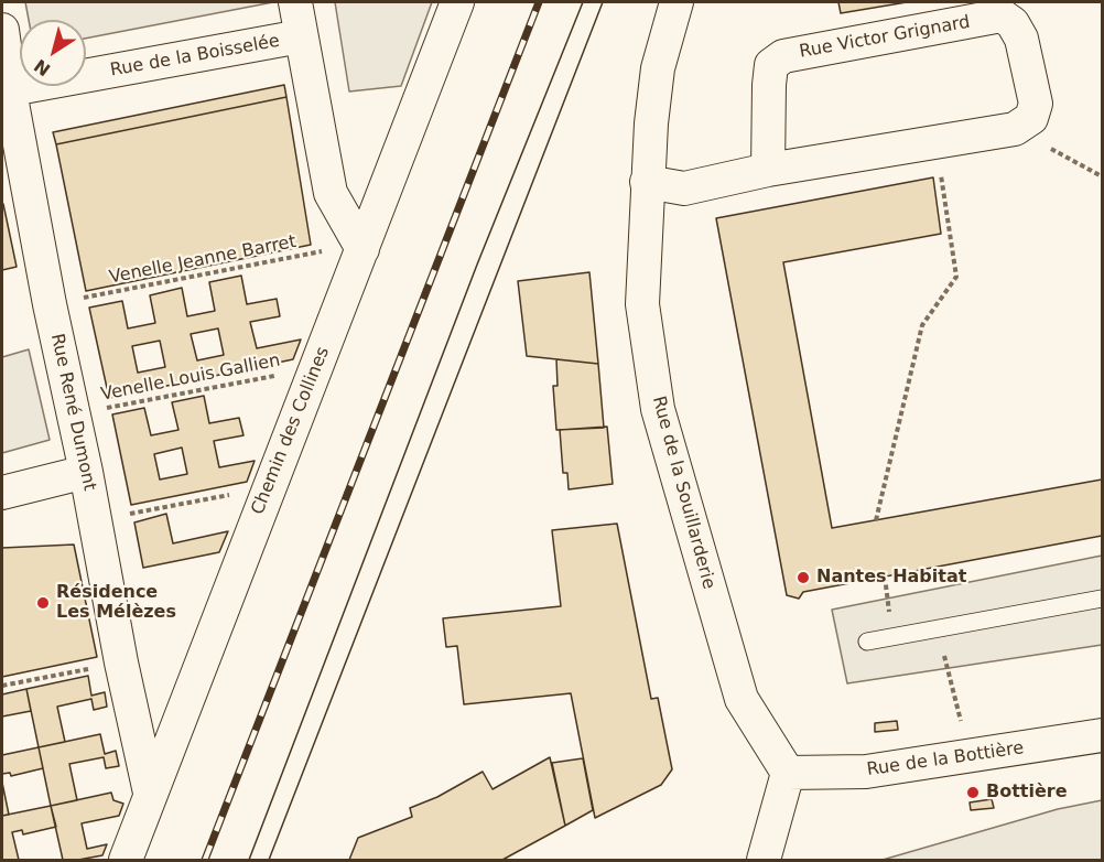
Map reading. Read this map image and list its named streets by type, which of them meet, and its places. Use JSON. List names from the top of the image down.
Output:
{
  "streets": {
    "street": [
      "Rue Victor Grignard",
      "Rue de la Boisselée",
      "Rue René Dumont",
      "Chemin des Collines",
      "Rue de la Souillarderie",
      "Rue de la Bottière"
    ],
    "path": ["Venelle Jeanne Barret", "Venelle Louis Gallien"]
  },
  "crossings": [
    ["Rue de la Boisselée", "Rue René Dumont"],
    ["Venelle Jeanne Barret", "Rue René Dumont"],
    ["Venelle Jeanne Barret", "Chemin des Collines"],
    ["Venelle Louis Gallien", "Rue René Dumont"],
    ["Venelle Louis Gallien", "Chemin des Collines"],
    ["Rue René Dumont", "Chemin des Collines"],
    ["Rue de la Souillarderie", "Rue de la Bottière"]
  ],
  "places": ["Nantes Habitat", "Résidence Les Mélèzes", "Bottière"],
  "north": "bottom left"
}
